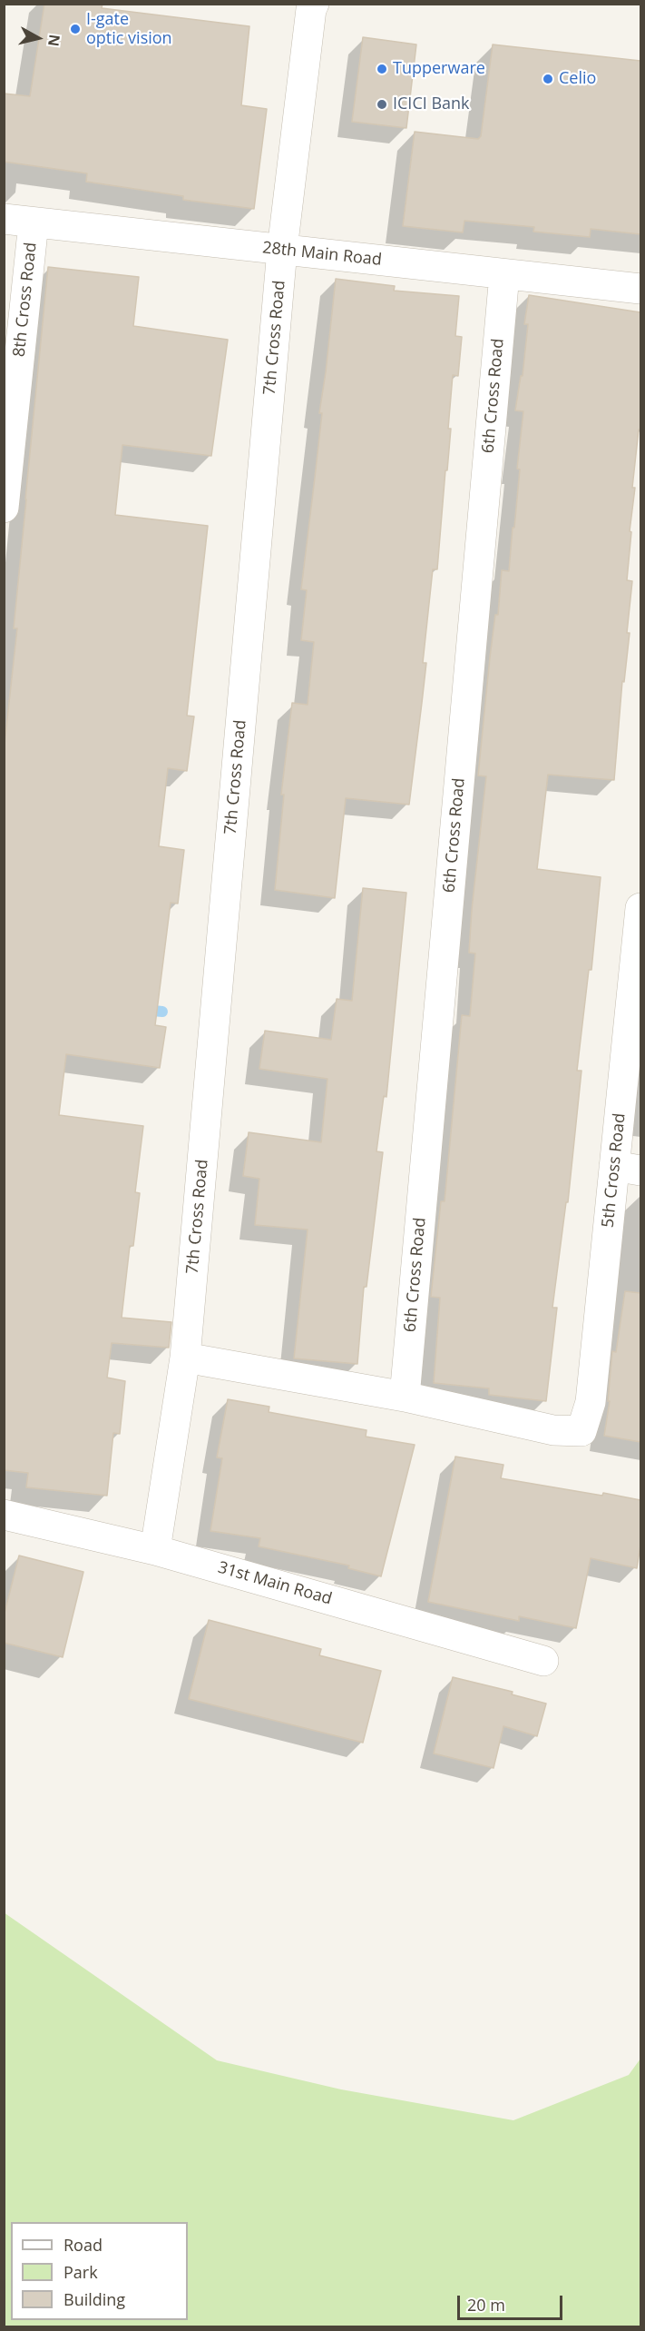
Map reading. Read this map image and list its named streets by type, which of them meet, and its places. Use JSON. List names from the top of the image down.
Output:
{
  "streets": {
    "street": [
      "28th Main Road",
      "8th Cross Road",
      "7th Cross Road",
      "6th Cross Road",
      "5th Cross Road",
      "31st Main Road"
    ]
  },
  "crossings": [
    ["28th Main Road", "8th Cross Road"],
    ["28th Main Road", "7th Cross Road"],
    ["28th Main Road", "6th Cross Road"],
    ["7th Cross Road", "31st Main Road"],
    ["6th Cross Road", "5th Cross Road"]
  ],
  "places": [
    "I-gate optic vision",
    "Tupperware",
    "Celio",
    "ICICI Bank"
  ],
  "legend": ["Road", "Park", "Building"],
  "scale_bar": "20 m",
  "north": "right"
}
